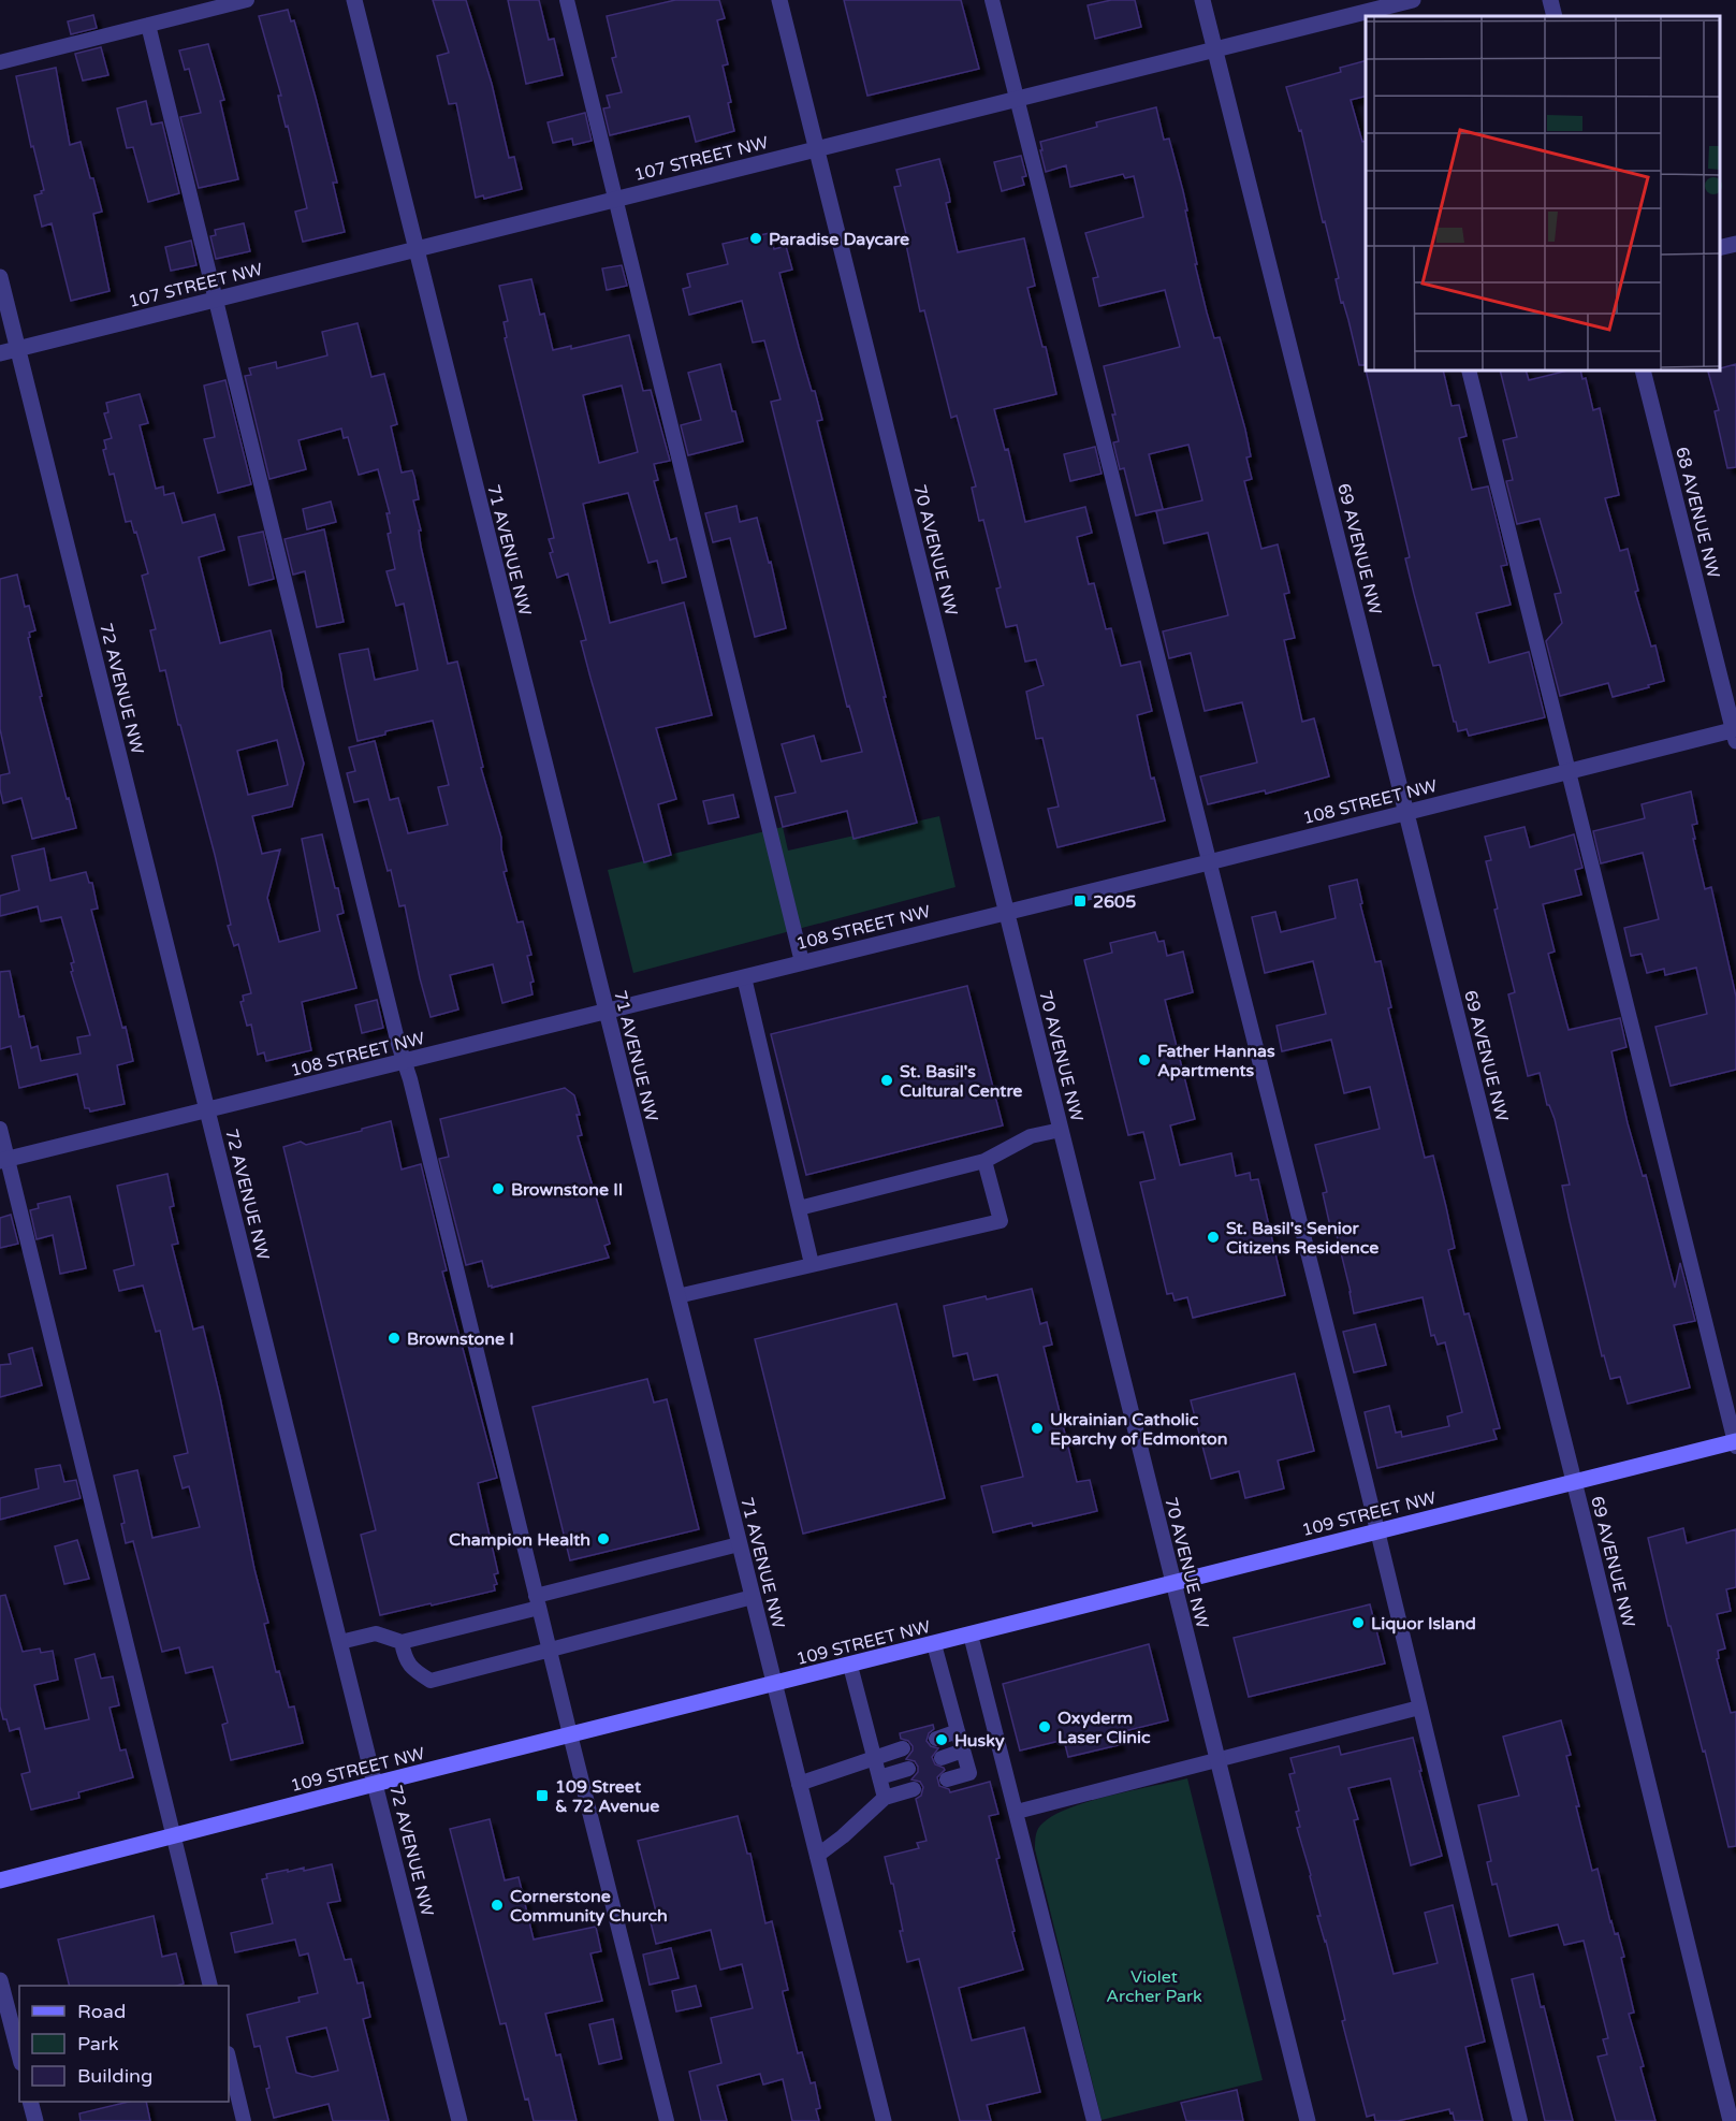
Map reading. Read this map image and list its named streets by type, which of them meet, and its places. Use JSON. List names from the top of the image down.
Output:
{
  "streets": {
    "main road": ["109 STREET NW"],
    "street": [
      "107 STREET NW",
      "68 AVENUE NW",
      "69 AVENUE NW",
      "71 AVENUE NW",
      "70 AVENUE NW",
      "72 AVENUE NW",
      "108 STREET NW"
    ]
  },
  "crossings": [
    ["107 STREET NW", "69 AVENUE NW"],
    ["107 STREET NW", "71 AVENUE NW"],
    ["107 STREET NW", "70 AVENUE NW"],
    ["107 STREET NW", "72 AVENUE NW"],
    ["68 AVENUE NW", "108 STREET NW"],
    ["69 AVENUE NW", "108 STREET NW"],
    ["69 AVENUE NW", "109 STREET NW"],
    ["71 AVENUE NW", "108 STREET NW"],
    ["71 AVENUE NW", "109 STREET NW"],
    ["70 AVENUE NW", "108 STREET NW"],
    ["70 AVENUE NW", "109 STREET NW"],
    ["72 AVENUE NW", "108 STREET NW"],
    ["72 AVENUE NW", "109 STREET NW"]
  ],
  "parks": ["Violet Archer Park"],
  "places": {
    "other": [
      "Paradise Daycare",
      "Father Hannas Apartments",
      "St. Basil's Cultural Centre",
      "Brownstone II",
      "St. Basil's Senior Citizens Residence",
      "Brownstone I",
      "Ukrainian Catholic Eparchy of Edmonton",
      "Champion Health",
      "Liquor Island",
      "Oxyderm Laser Clinic",
      "Husky",
      "Cornerstone Community Church"
    ],
    "transit": ["2605", "109 Street & 72 Avenue"]
  },
  "legend": ["Road", "Park", "Building"]
}
